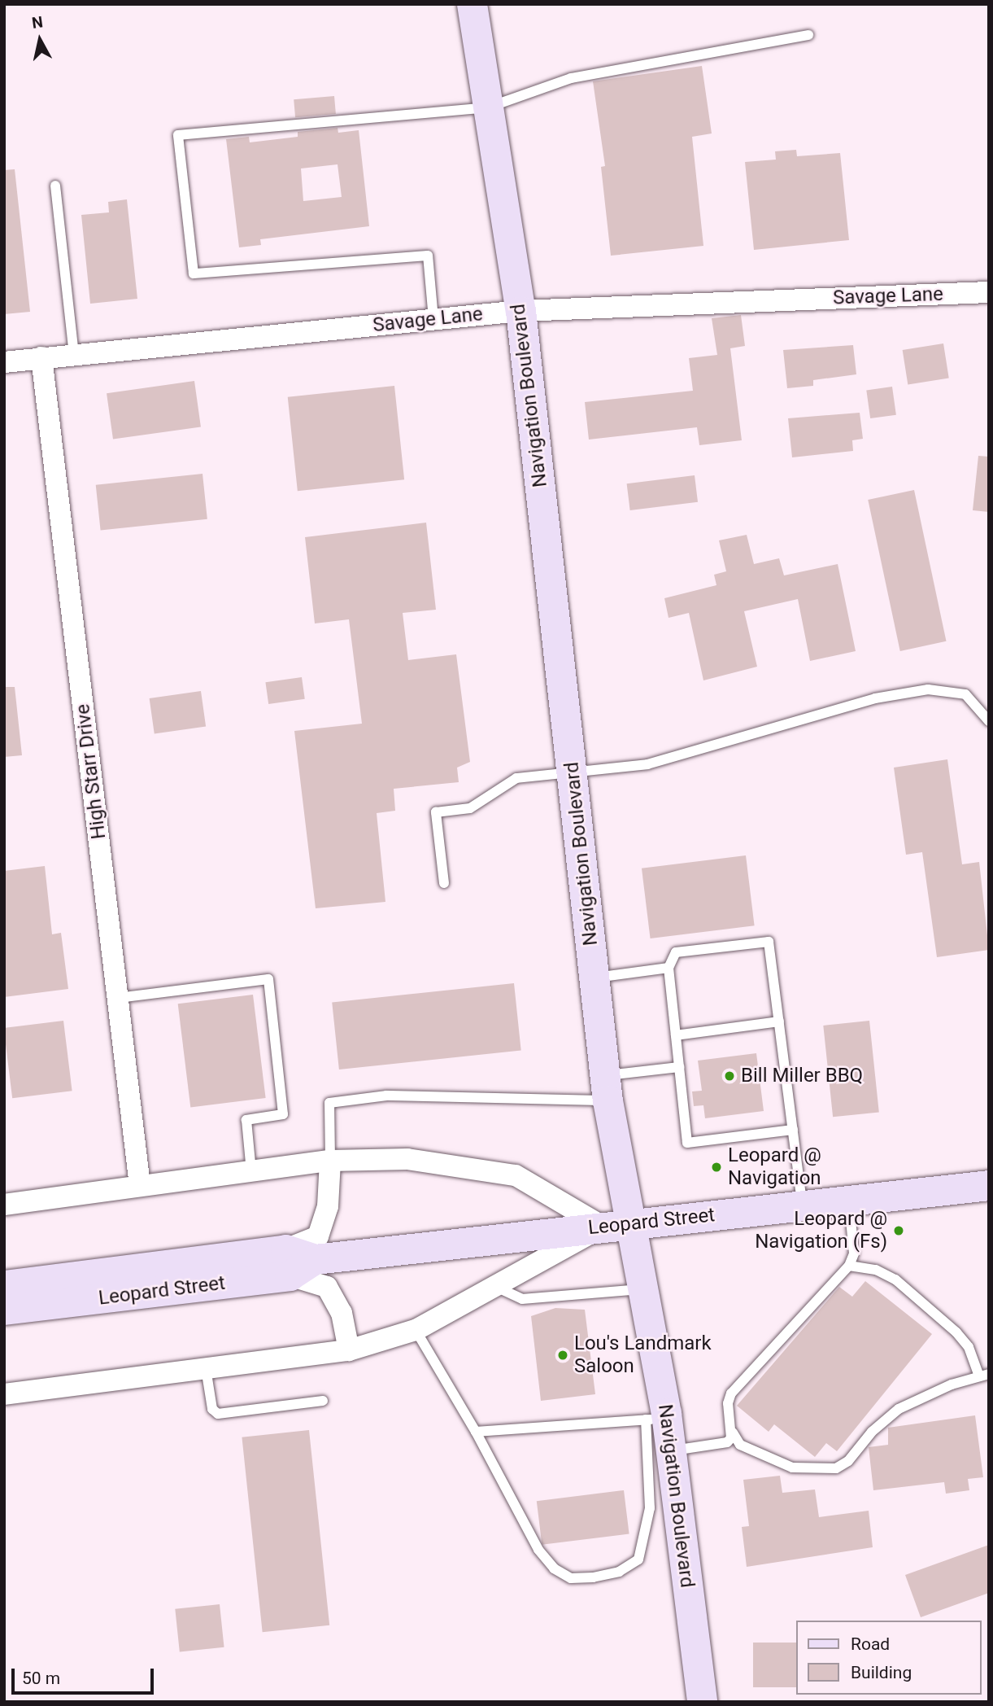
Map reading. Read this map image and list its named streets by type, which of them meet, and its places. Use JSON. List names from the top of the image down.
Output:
{
  "streets": {
    "main road": ["Navigation Boulevard", "Leopard Street"],
    "street": ["Savage Lane", "High Starr Drive"]
  },
  "crossings": [
    ["Savage Lane", "Navigation Boulevard"],
    ["Savage Lane", "High Starr Drive"],
    ["Navigation Boulevard", "Leopard Street"]
  ],
  "places": [
    "Bill Miller BBQ",
    "Leopard @ Navigation",
    "Leopard @ Navigation (Fs)",
    "Lou's Landmark Saloon"
  ],
  "legend": ["Road", "Building"],
  "scale_bar": "50 m",
  "north": "top"
}
